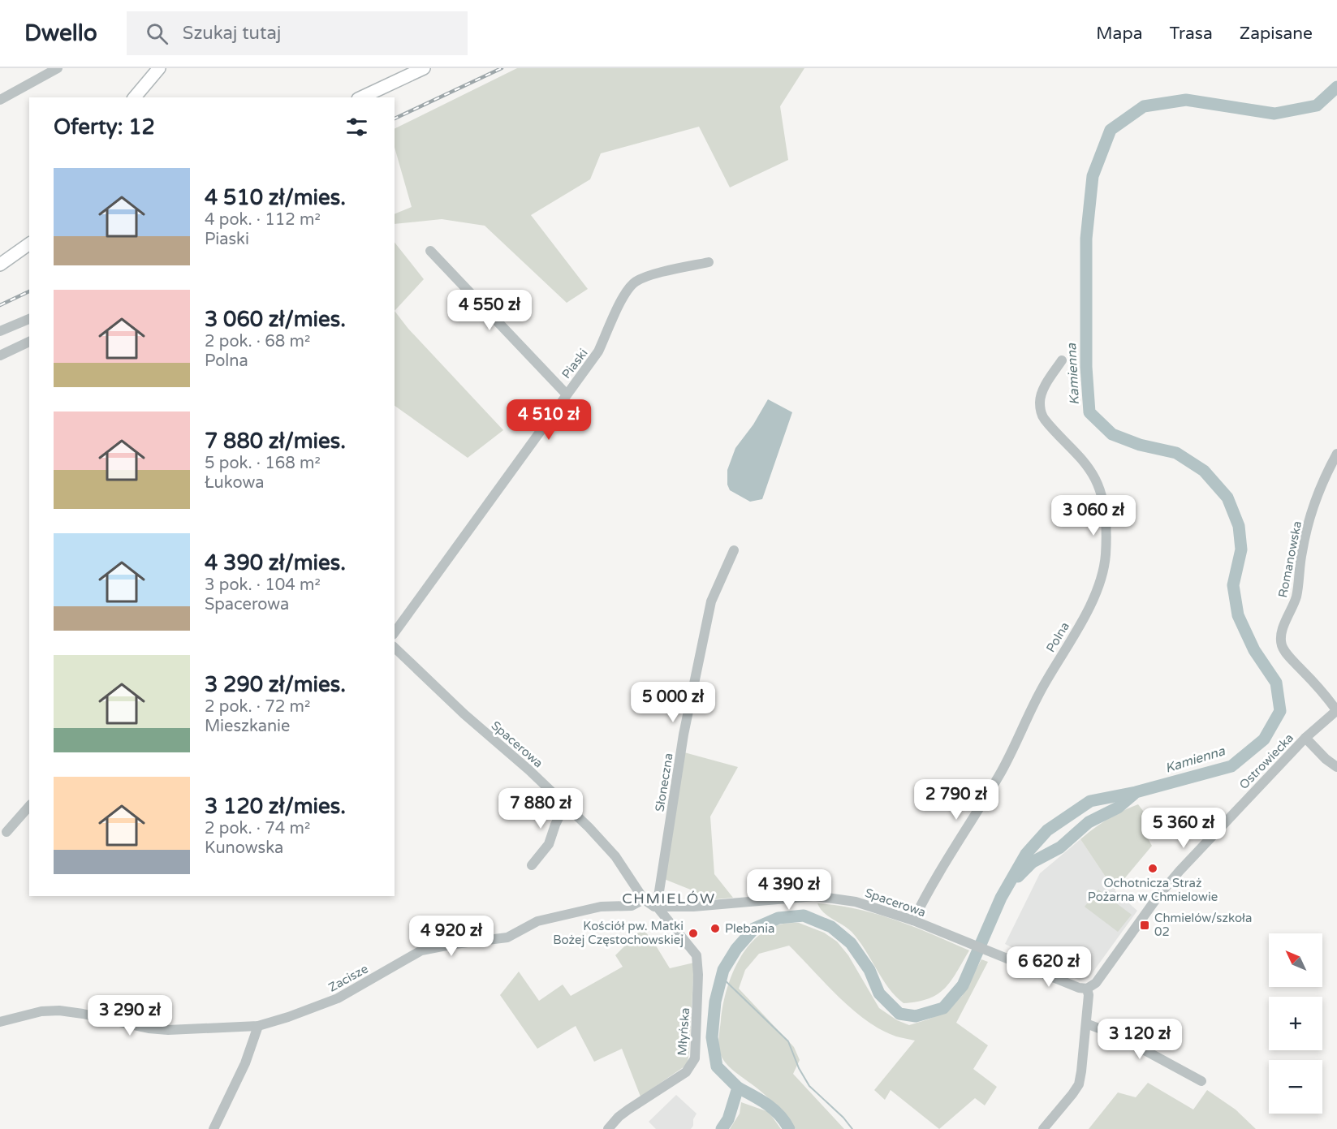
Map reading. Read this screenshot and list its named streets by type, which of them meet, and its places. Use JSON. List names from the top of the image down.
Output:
{
  "streets": {
    "street": [
      "Piaski",
      "Romanowska",
      "Polna",
      "Spacerowa",
      "Ostrowiecka",
      "Słoneczna",
      "Zacisze",
      "Młyńska"
    ]
  },
  "crossings": [
    ["Romanowska", "Ostrowiecka"],
    ["Polna", "Spacerowa"],
    ["Spacerowa", "Ostrowiecka"],
    ["Spacerowa", "Słoneczna"],
    ["Spacerowa", "Zacisze"],
    ["Spacerowa", "Młyńska"],
    ["Słoneczna", "Młyńska"]
  ],
  "districts": ["CHMIELÓW"],
  "water": ["Kamienna"],
  "places": {
    "other": ["Ochotnicza Straż Pożarna w Chmielowie", "Plebania", "Kościół pw. Matki Bożej Częstochowskiej"],
    "transit": ["Chmielów/szkoła 02"]
  },
  "north": "top left",
  "page": {
    "header": "Dwello",
    "search": "Szukaj tutaj",
    "nav": ["Mapa", "Trasa", "Zapisane"],
    "heading": "Oferty: 12",
    "list": [
      {
        "name": "4 510 zł/mies.",
        "note": "4 pok. · 112 m² · Piaski"
      },
      {
        "name": "3 060 zł/mies.",
        "note": "2 pok. · 68 m² · Polna"
      },
      {
        "name": "7 880 zł/mies.",
        "note": "5 pok. · 168 m² · Łukowa"
      },
      {
        "name": "4 390 zł/mies.",
        "note": "3 pok. · 104 m² · Spacerowa"
      },
      {
        "name": "3 290 zł/mies.",
        "note": "2 pok. · 72 m² · Mieszkanie"
      },
      {
        "name": "3 120 zł/mies.",
        "note": "2 pok. · 74 m² · Kunowska"
      }
    ],
    "price": [
      "4 550 zł",
      "4 510 zł",
      "3 060 zł",
      "5 000 zł",
      "2 790 zł",
      "7 880 zł",
      "5 360 zł",
      "4 390 zł",
      "4 920 zł",
      "6 620 zł",
      "3 290 zł",
      "3 120 zł"
    ],
    "map_buttons": ["+", "−"]
  }
}
